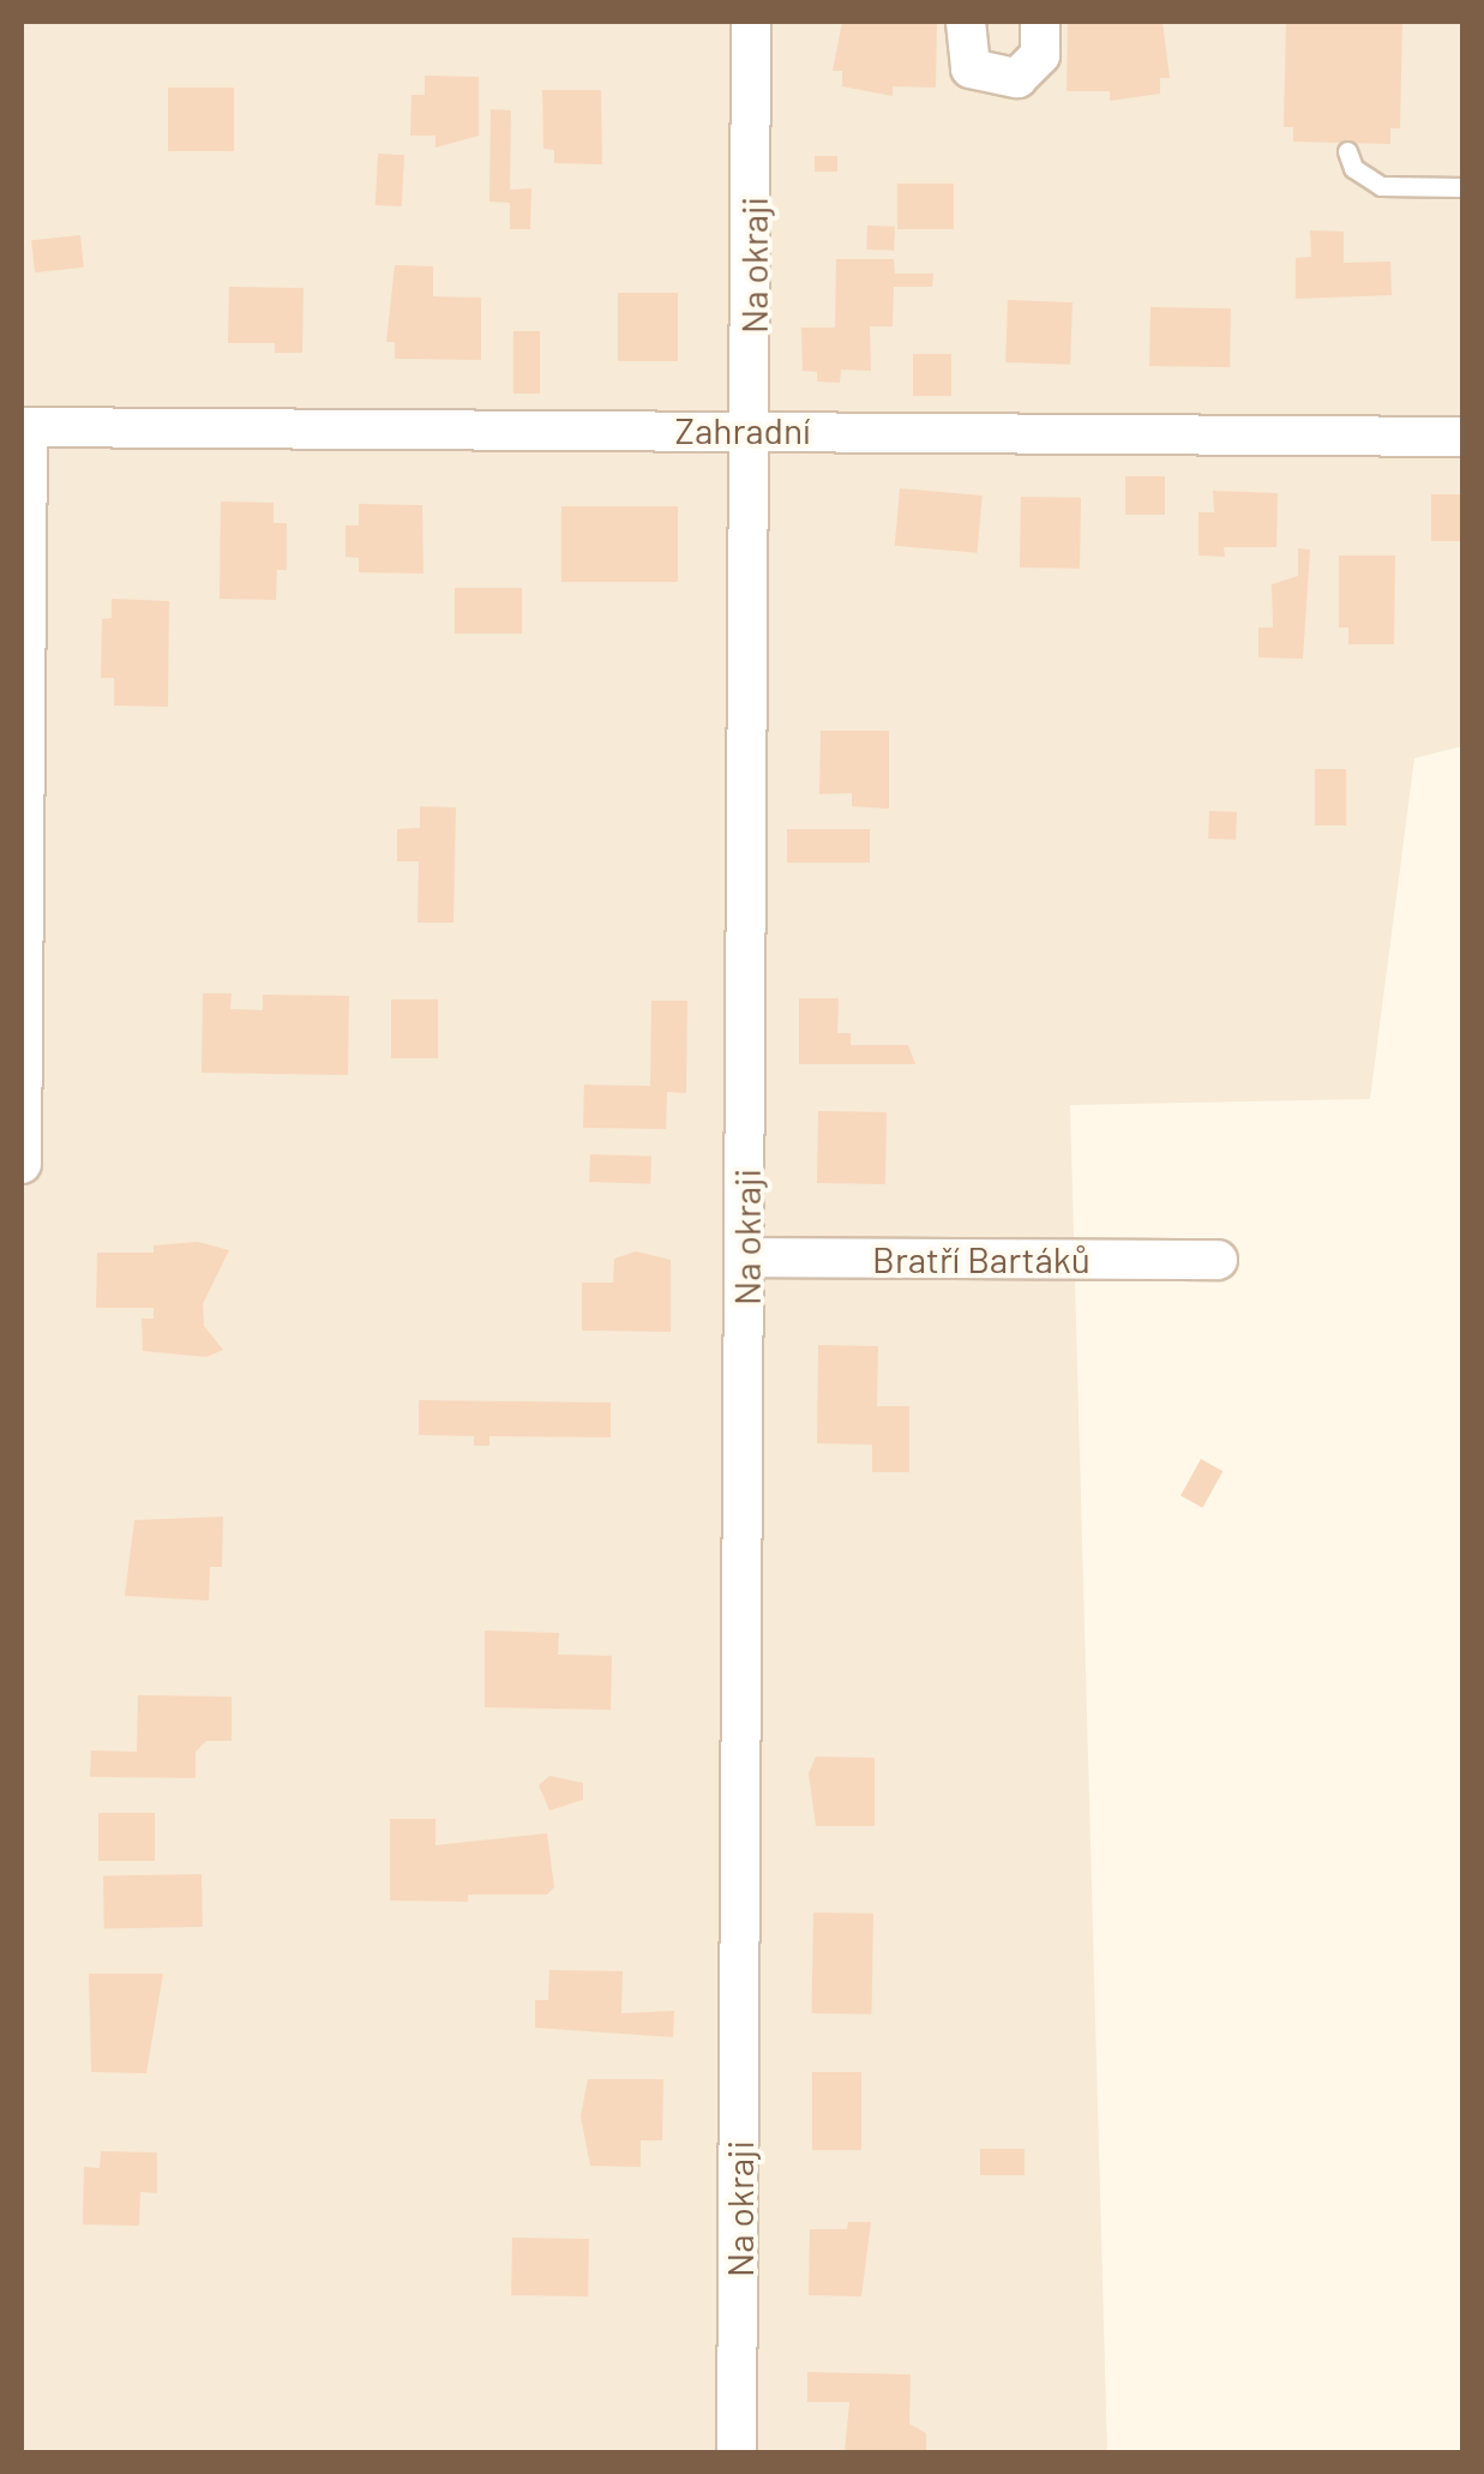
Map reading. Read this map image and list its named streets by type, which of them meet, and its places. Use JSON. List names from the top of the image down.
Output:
{
  "streets": {
    "street": ["Na okraji", "Zahradní", "Bratří Bartáků"]
  },
  "crossings": [
    ["Na okraji", "Zahradní"],
    ["Na okraji", "Bratří Bartáků"]
  ]
}
